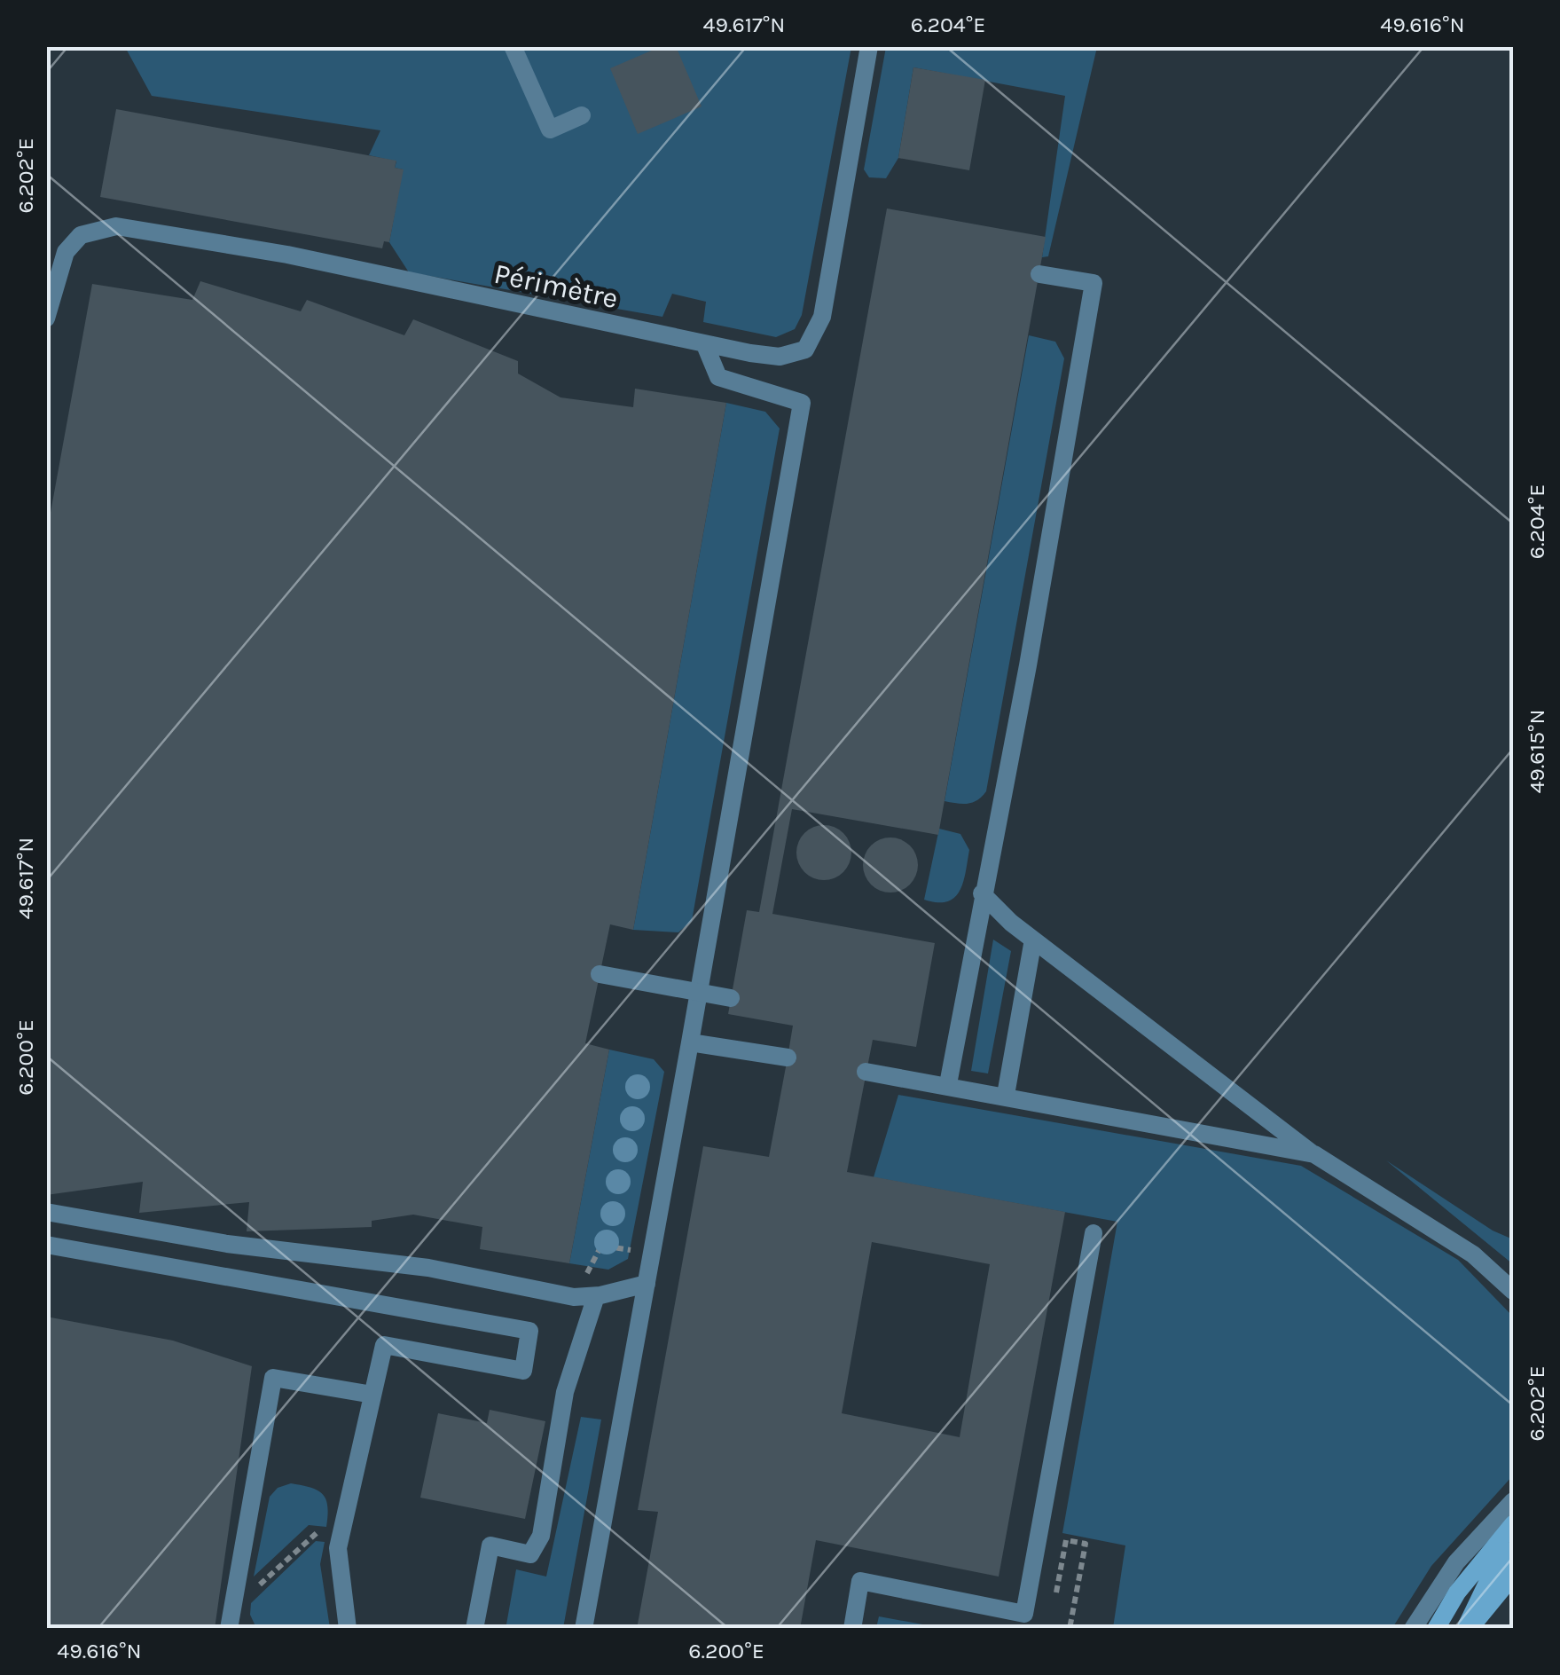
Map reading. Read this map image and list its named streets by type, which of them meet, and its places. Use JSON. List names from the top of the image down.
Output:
{
  "streets": {
    "street": ["Périmètre"]
  },
  "coordinates": [
    "49.617°N",
    "6.204°E",
    "49.616°N",
    "6.202°E",
    "49.615°N",
    "6.200°E"
  ]
}
